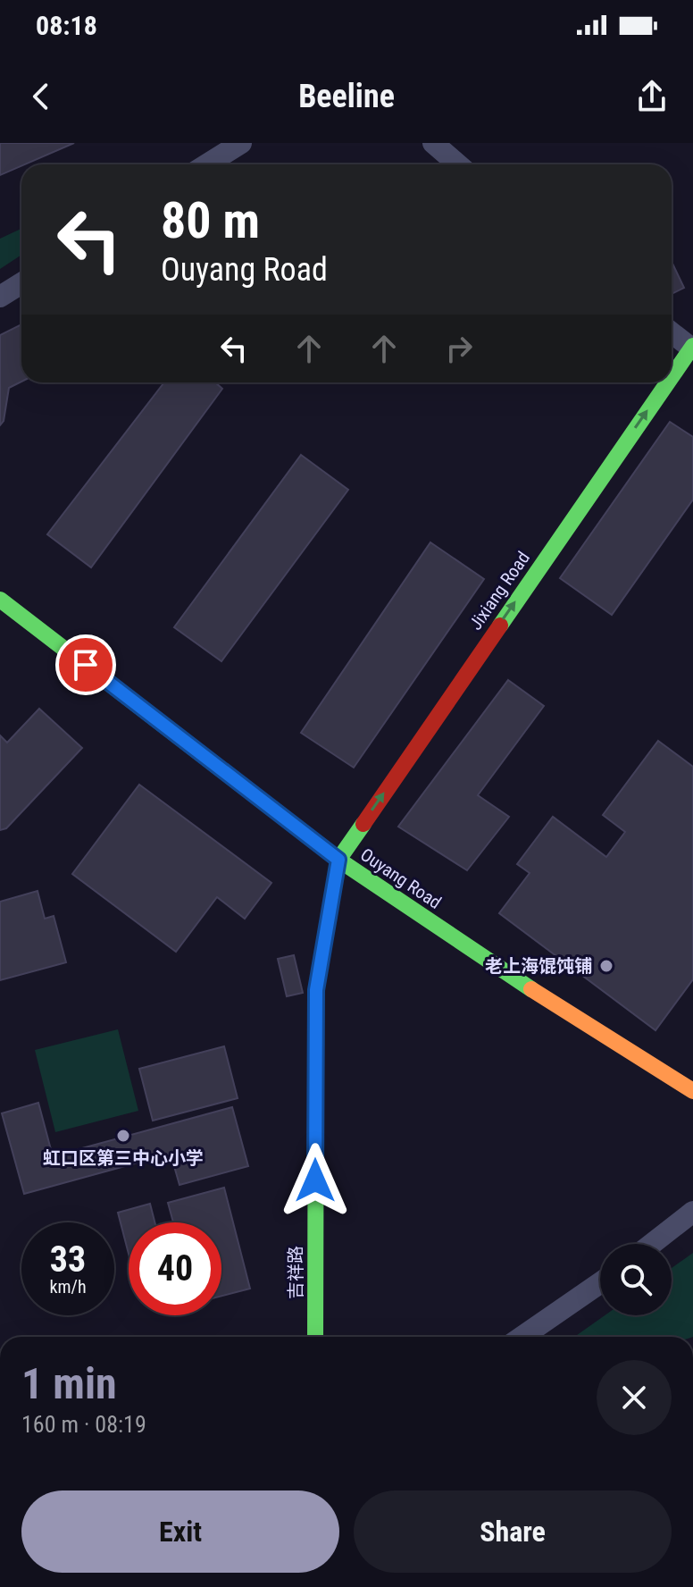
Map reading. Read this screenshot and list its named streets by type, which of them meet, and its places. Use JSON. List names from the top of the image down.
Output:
{
  "streets": {
    "street": ["Jixiang Road", "Ouyang Road", "吉祥路"]
  },
  "crossings": [
    ["Jixiang Road", "Ouyang Road"],
    ["Jixiang Road", "吉祥路"],
    ["Ouyang Road", "吉祥路"]
  ],
  "one_way": ["Jixiang Road"],
  "places": ["老上海馄饨铺", "虹口区第三中心小学"],
  "page": {
    "status": "08:18",
    "header": "Beeline",
    "turn": ["80 m", "Ouyang Road"],
    "speed": "33 km/h",
    "limit": "40",
    "heading": ["1 min", "160 m · 08:19"],
    "buttons": ["Exit", "Share"]
  }
}
